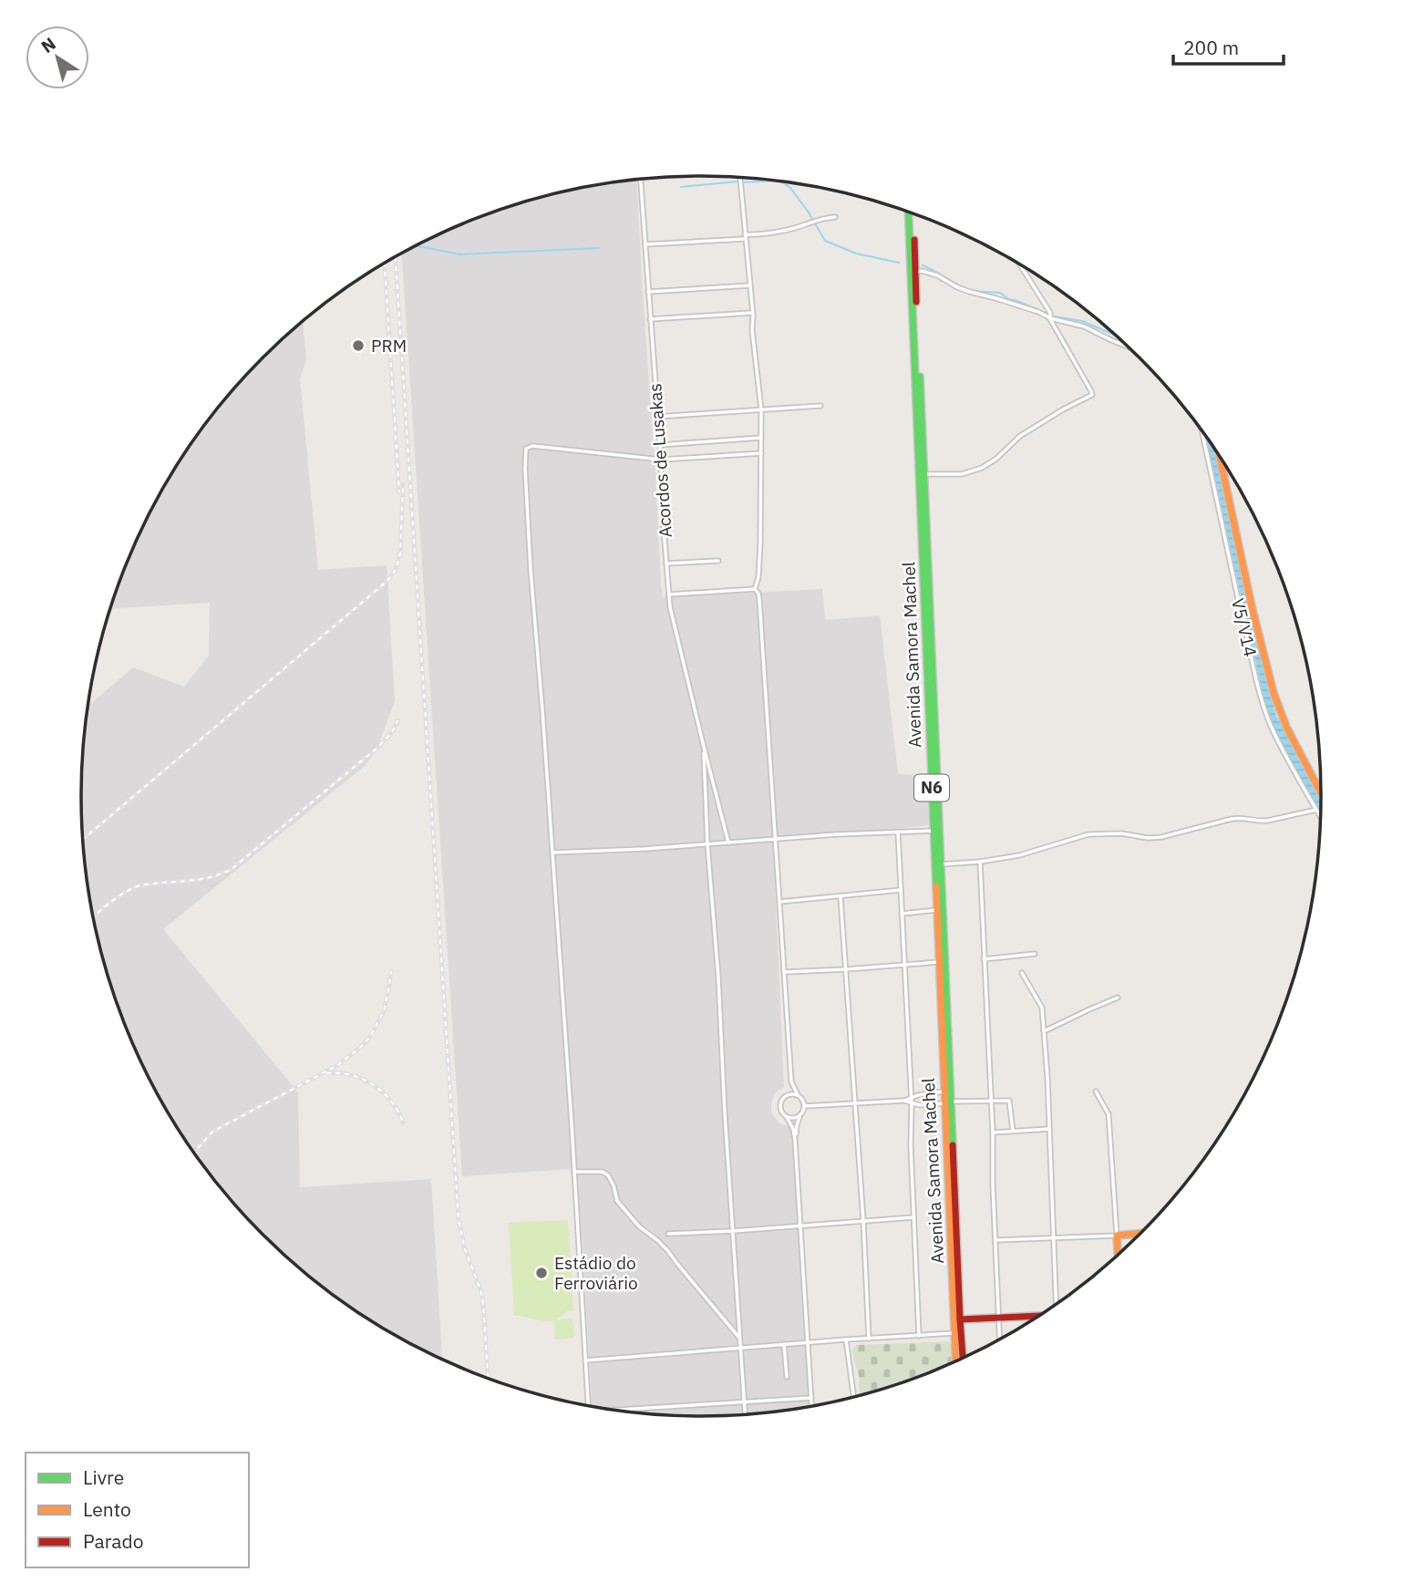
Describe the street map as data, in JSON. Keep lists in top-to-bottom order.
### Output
{
  "streets": {
    "main road": ["Avenida Samora Machel", "N6"],
    "street": ["Acordos de Lusakas", "V5/V14"]
  },
  "places": ["PRM", "Estádio do Ferroviário"],
  "legend": ["Livre", "Lento", "Parado"],
  "scale_bar": "200 m",
  "north": "top left"
}
